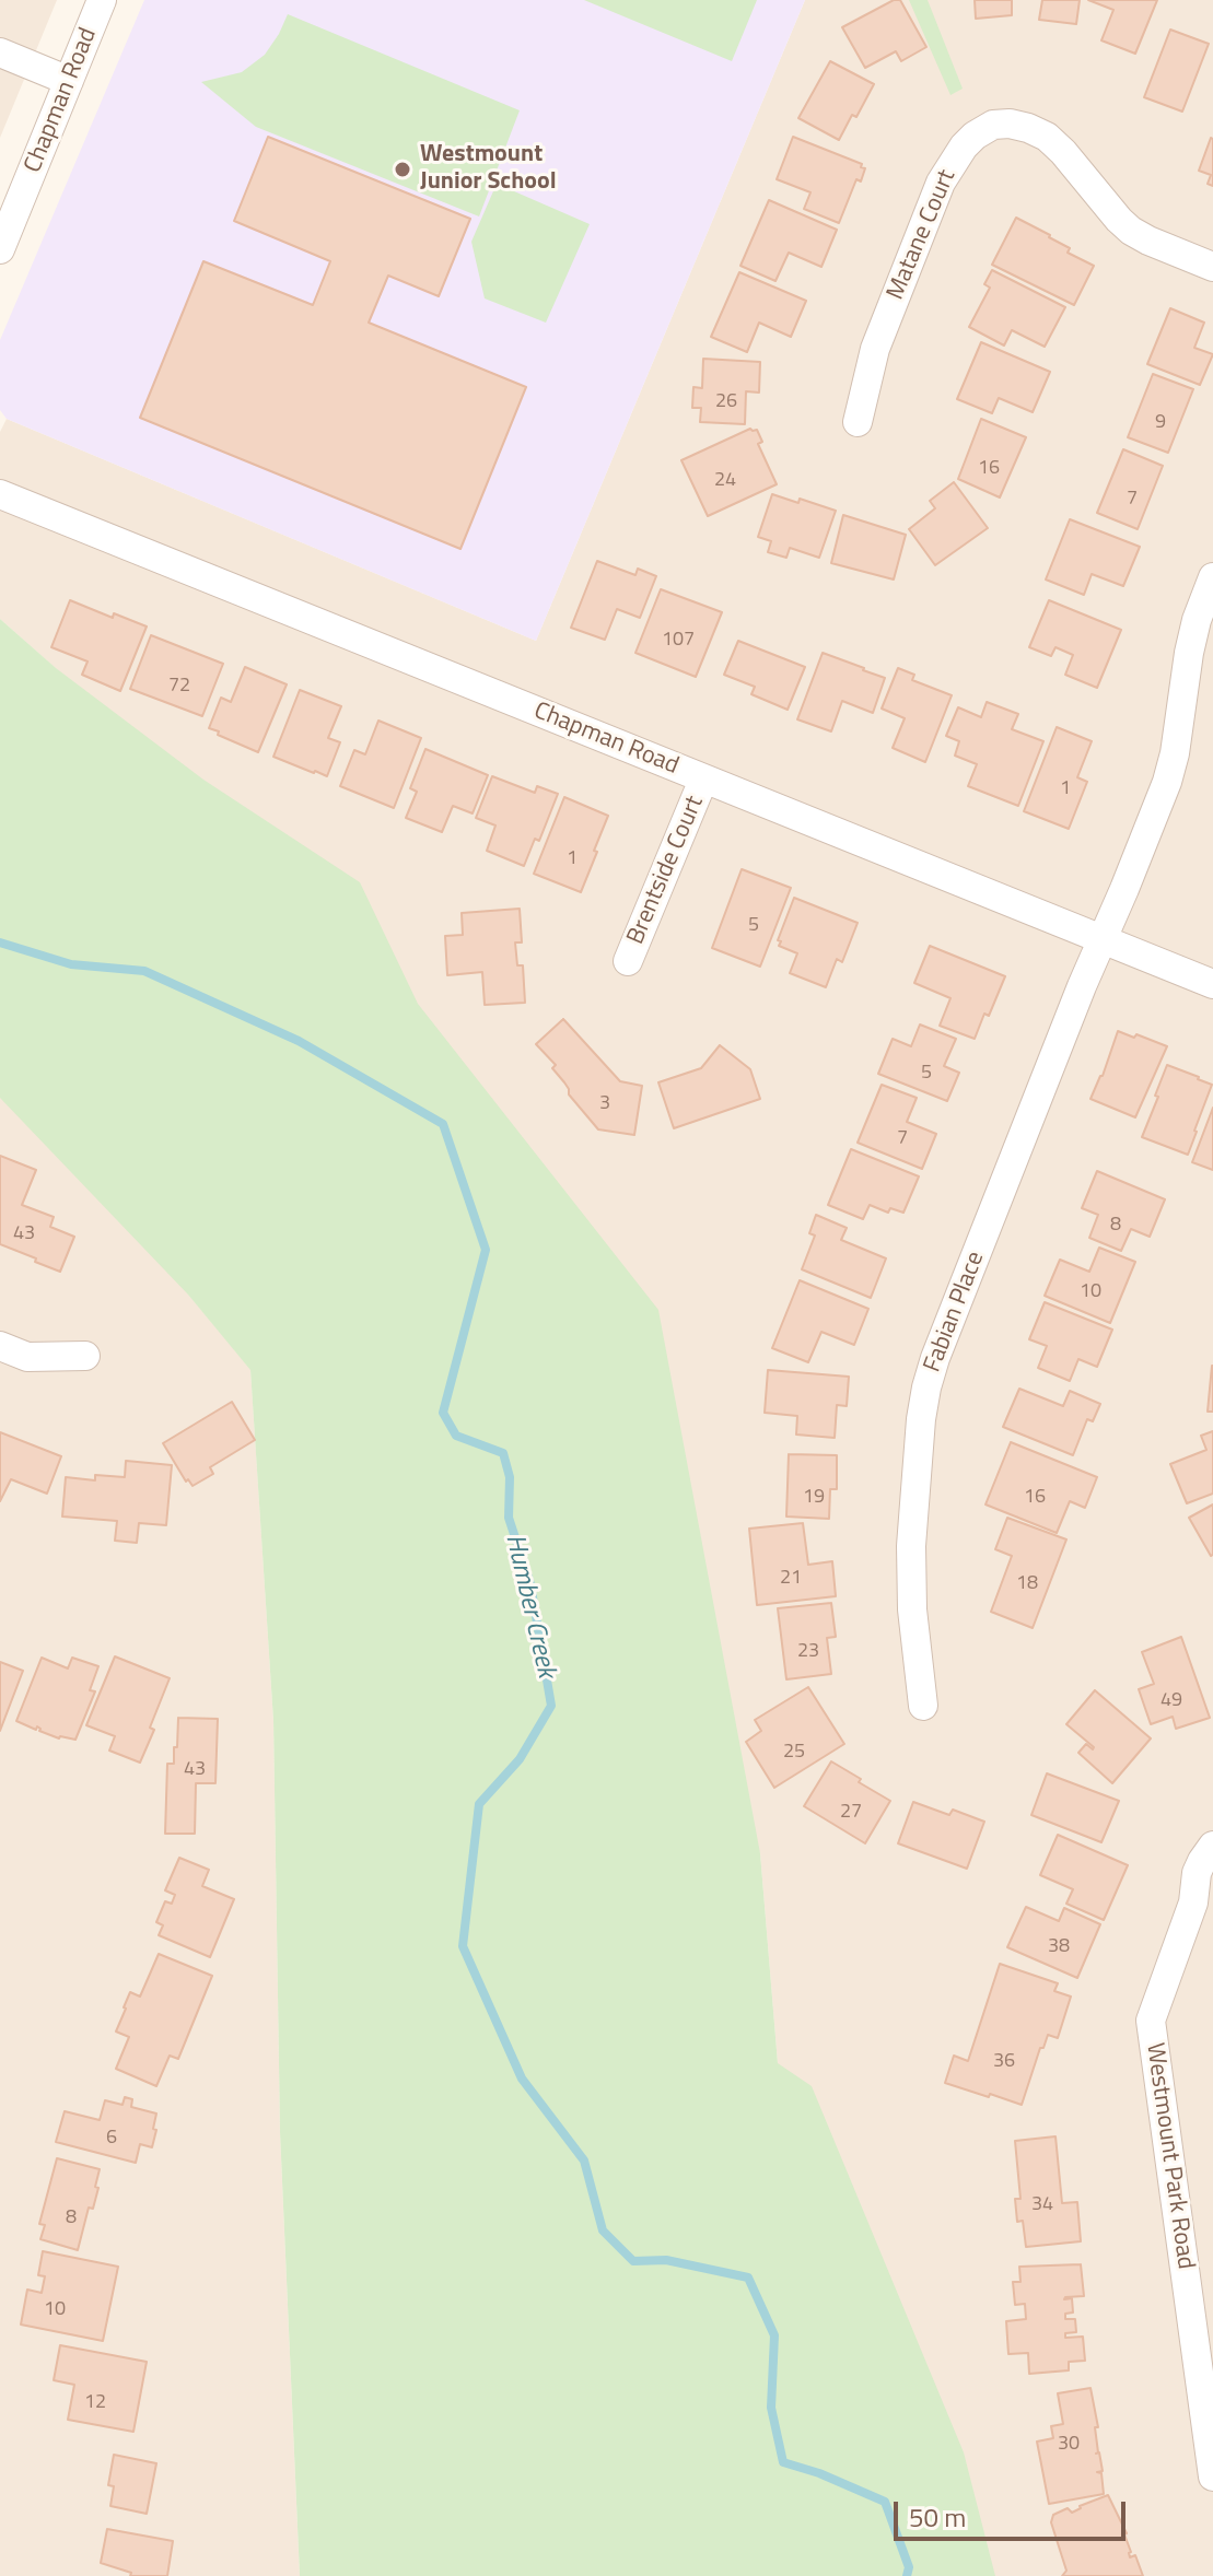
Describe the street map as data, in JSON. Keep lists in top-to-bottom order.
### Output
{
  "streets": {
    "street": [
      "Chapman Road",
      "Matane Court",
      "Brentside Court",
      "Fabian Place",
      "Westmount Park Road"
    ]
  },
  "crossings": [
    ["Chapman Road", "Brentside Court"],
    ["Chapman Road", "Fabian Place"]
  ],
  "water": ["Humber Creek"],
  "places": ["Westmount Junior School"],
  "house_numbers": [
    "26",
    "9",
    "16",
    "24",
    "7",
    "107",
    "72",
    "1",
    "1",
    "5",
    "5",
    "3",
    "7",
    "8",
    "43",
    "10",
    "19",
    "16",
    "21",
    "18",
    "23",
    "49",
    "25",
    "43",
    "27",
    "38",
    "36",
    "6",
    "34",
    "8",
    "10",
    "12",
    "30"
  ],
  "scale_bar": "50 m"
}
